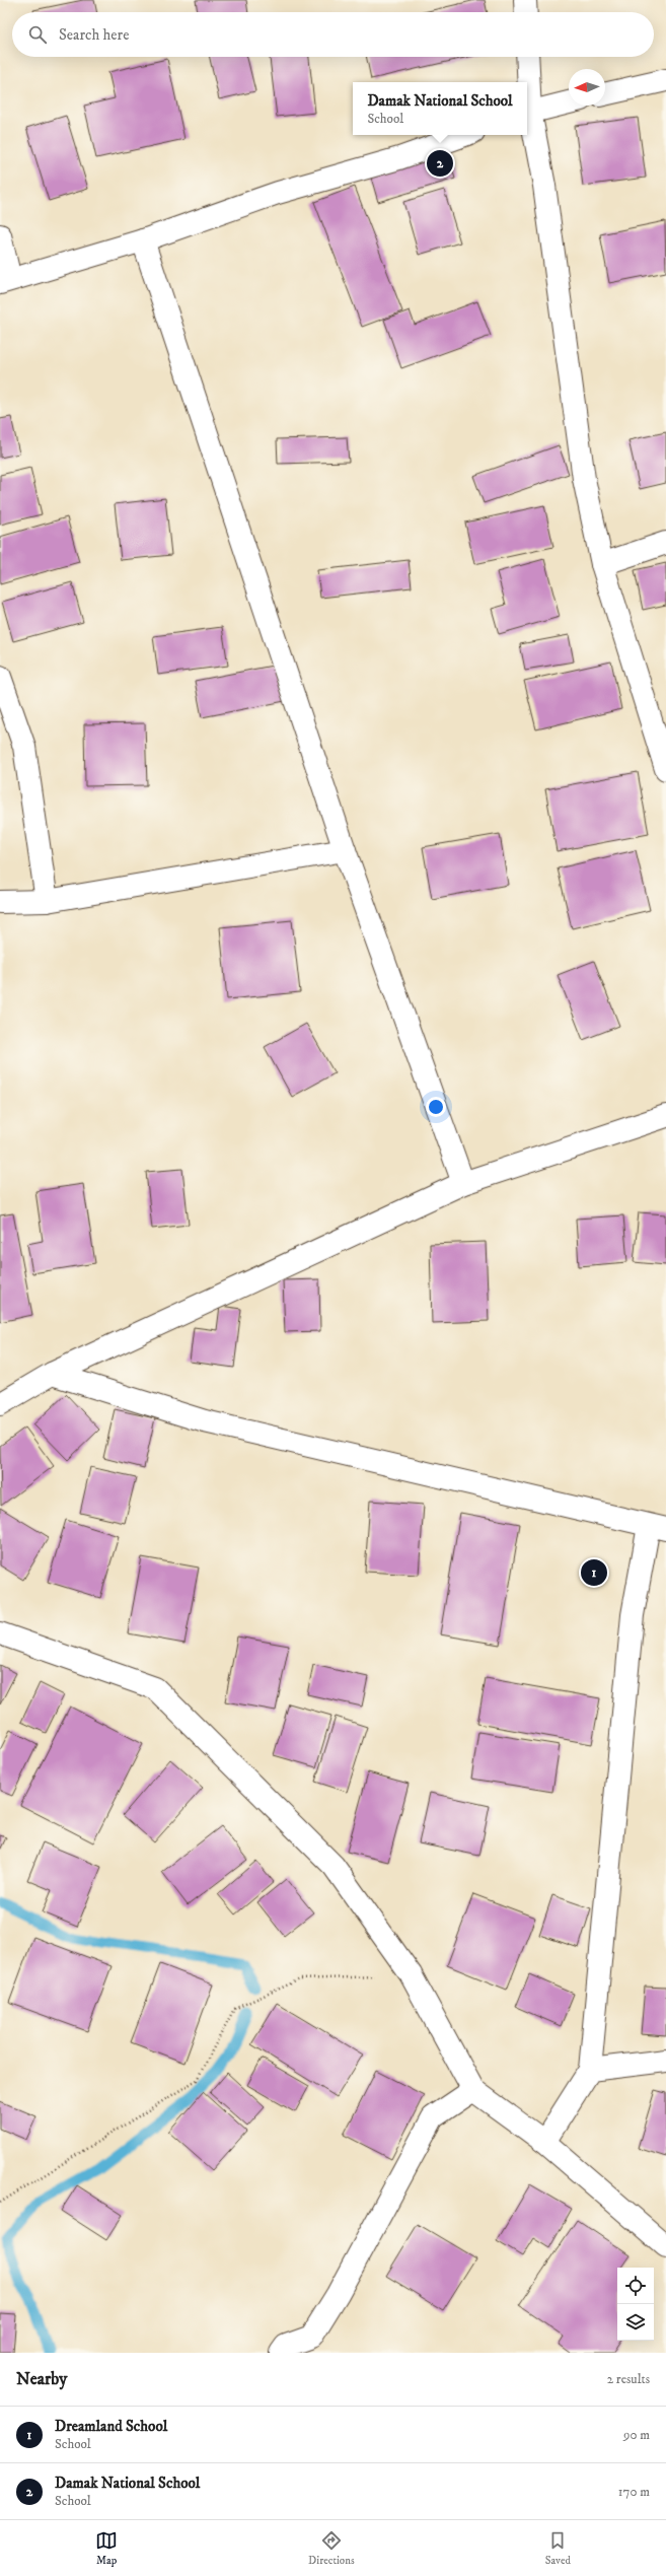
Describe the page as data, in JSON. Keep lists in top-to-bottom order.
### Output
{
  "north": "left",
  "page": {
    "search": "Search here",
    "popup": ["Damak National School", "School"],
    "pins": ["2", "1"],
    "heading": ["Nearby", "2 results"],
    "list": [
      {
        "mark": "1",
        "name": "Dreamland School",
        "note": "School",
        "value": "90 m"
      },
      {
        "mark": "2",
        "name": "Damak National School",
        "note": "School",
        "value": "170 m"
      }
    ],
    "nav": ["Map", "Directions", "Saved"]
  }
}
